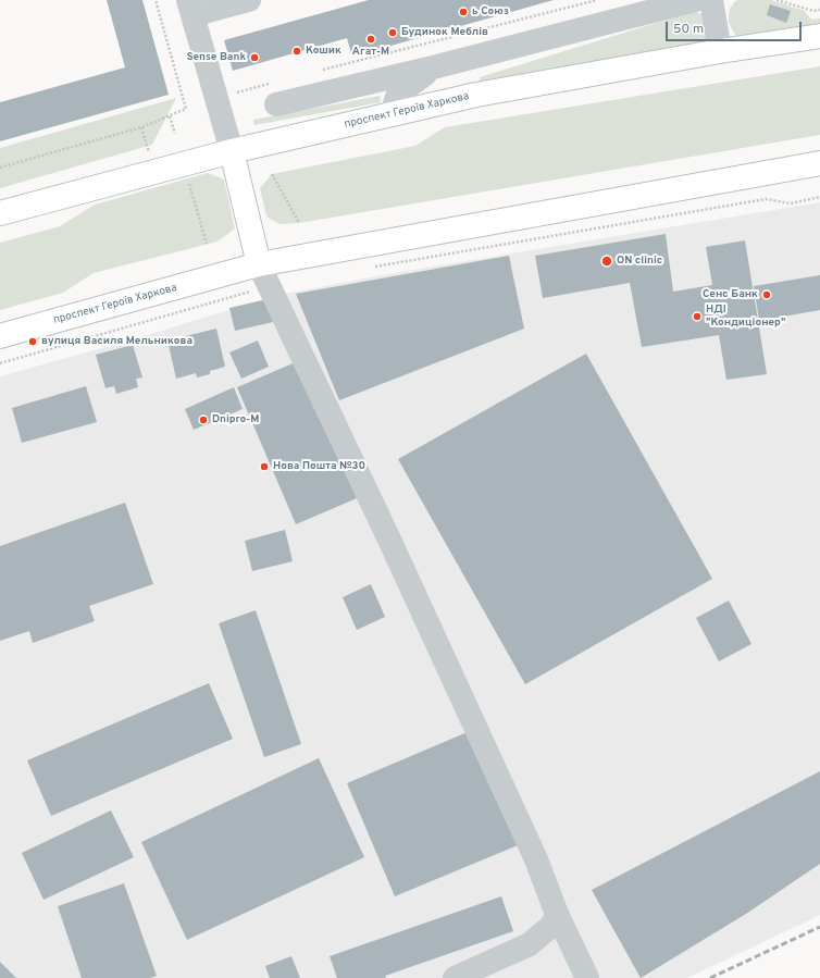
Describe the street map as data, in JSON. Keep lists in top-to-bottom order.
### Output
{
  "streets": {
    "main road": ["проспект Героїв Харкова"]
  },
  "places": [
    "ь Союз",
    "Будинок Меблів",
    "Агат-М",
    "Кошик",
    "Sense Bank",
    "ON clinic",
    "Сенс Банк",
    "НДІ \"Кондиціонер\"",
    "вулиця Василя Мельникова",
    "Dnipro-M",
    "Нова Пошта №30"
  ],
  "scale_bar": "50 m"
}
